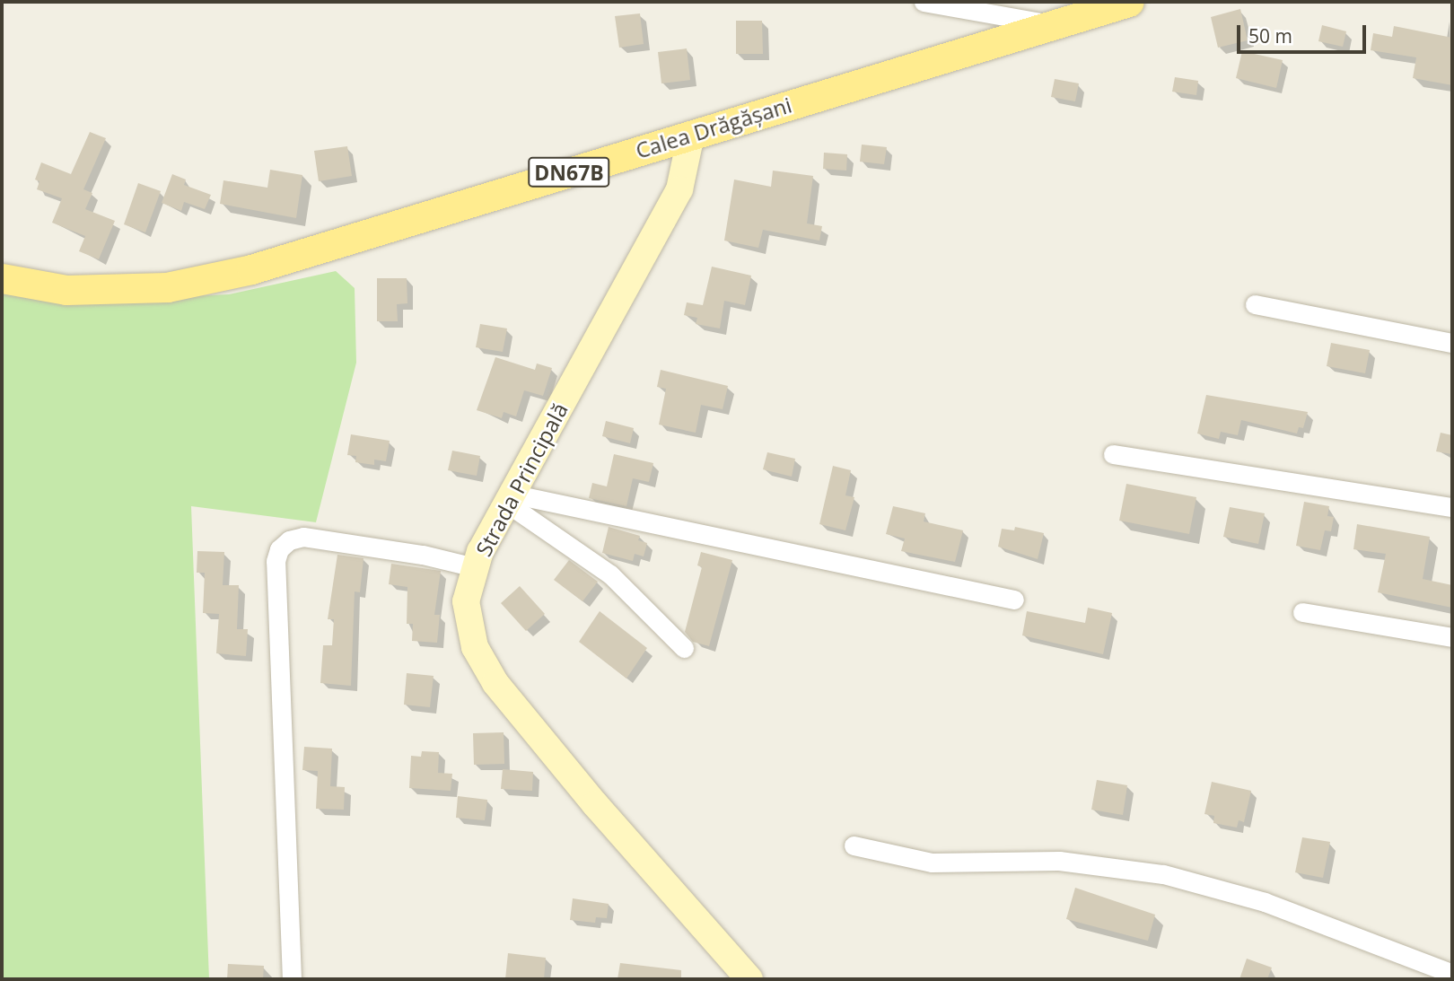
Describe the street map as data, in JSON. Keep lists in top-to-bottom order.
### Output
{
  "streets": {
    "main road": ["Calea Drăgășani", "DN67B"],
    "street": ["Strada Principală"]
  },
  "crossings": [
    ["Calea Drăgășani", "Strada Principală"]
  ],
  "scale_bar": "50 m"
}
